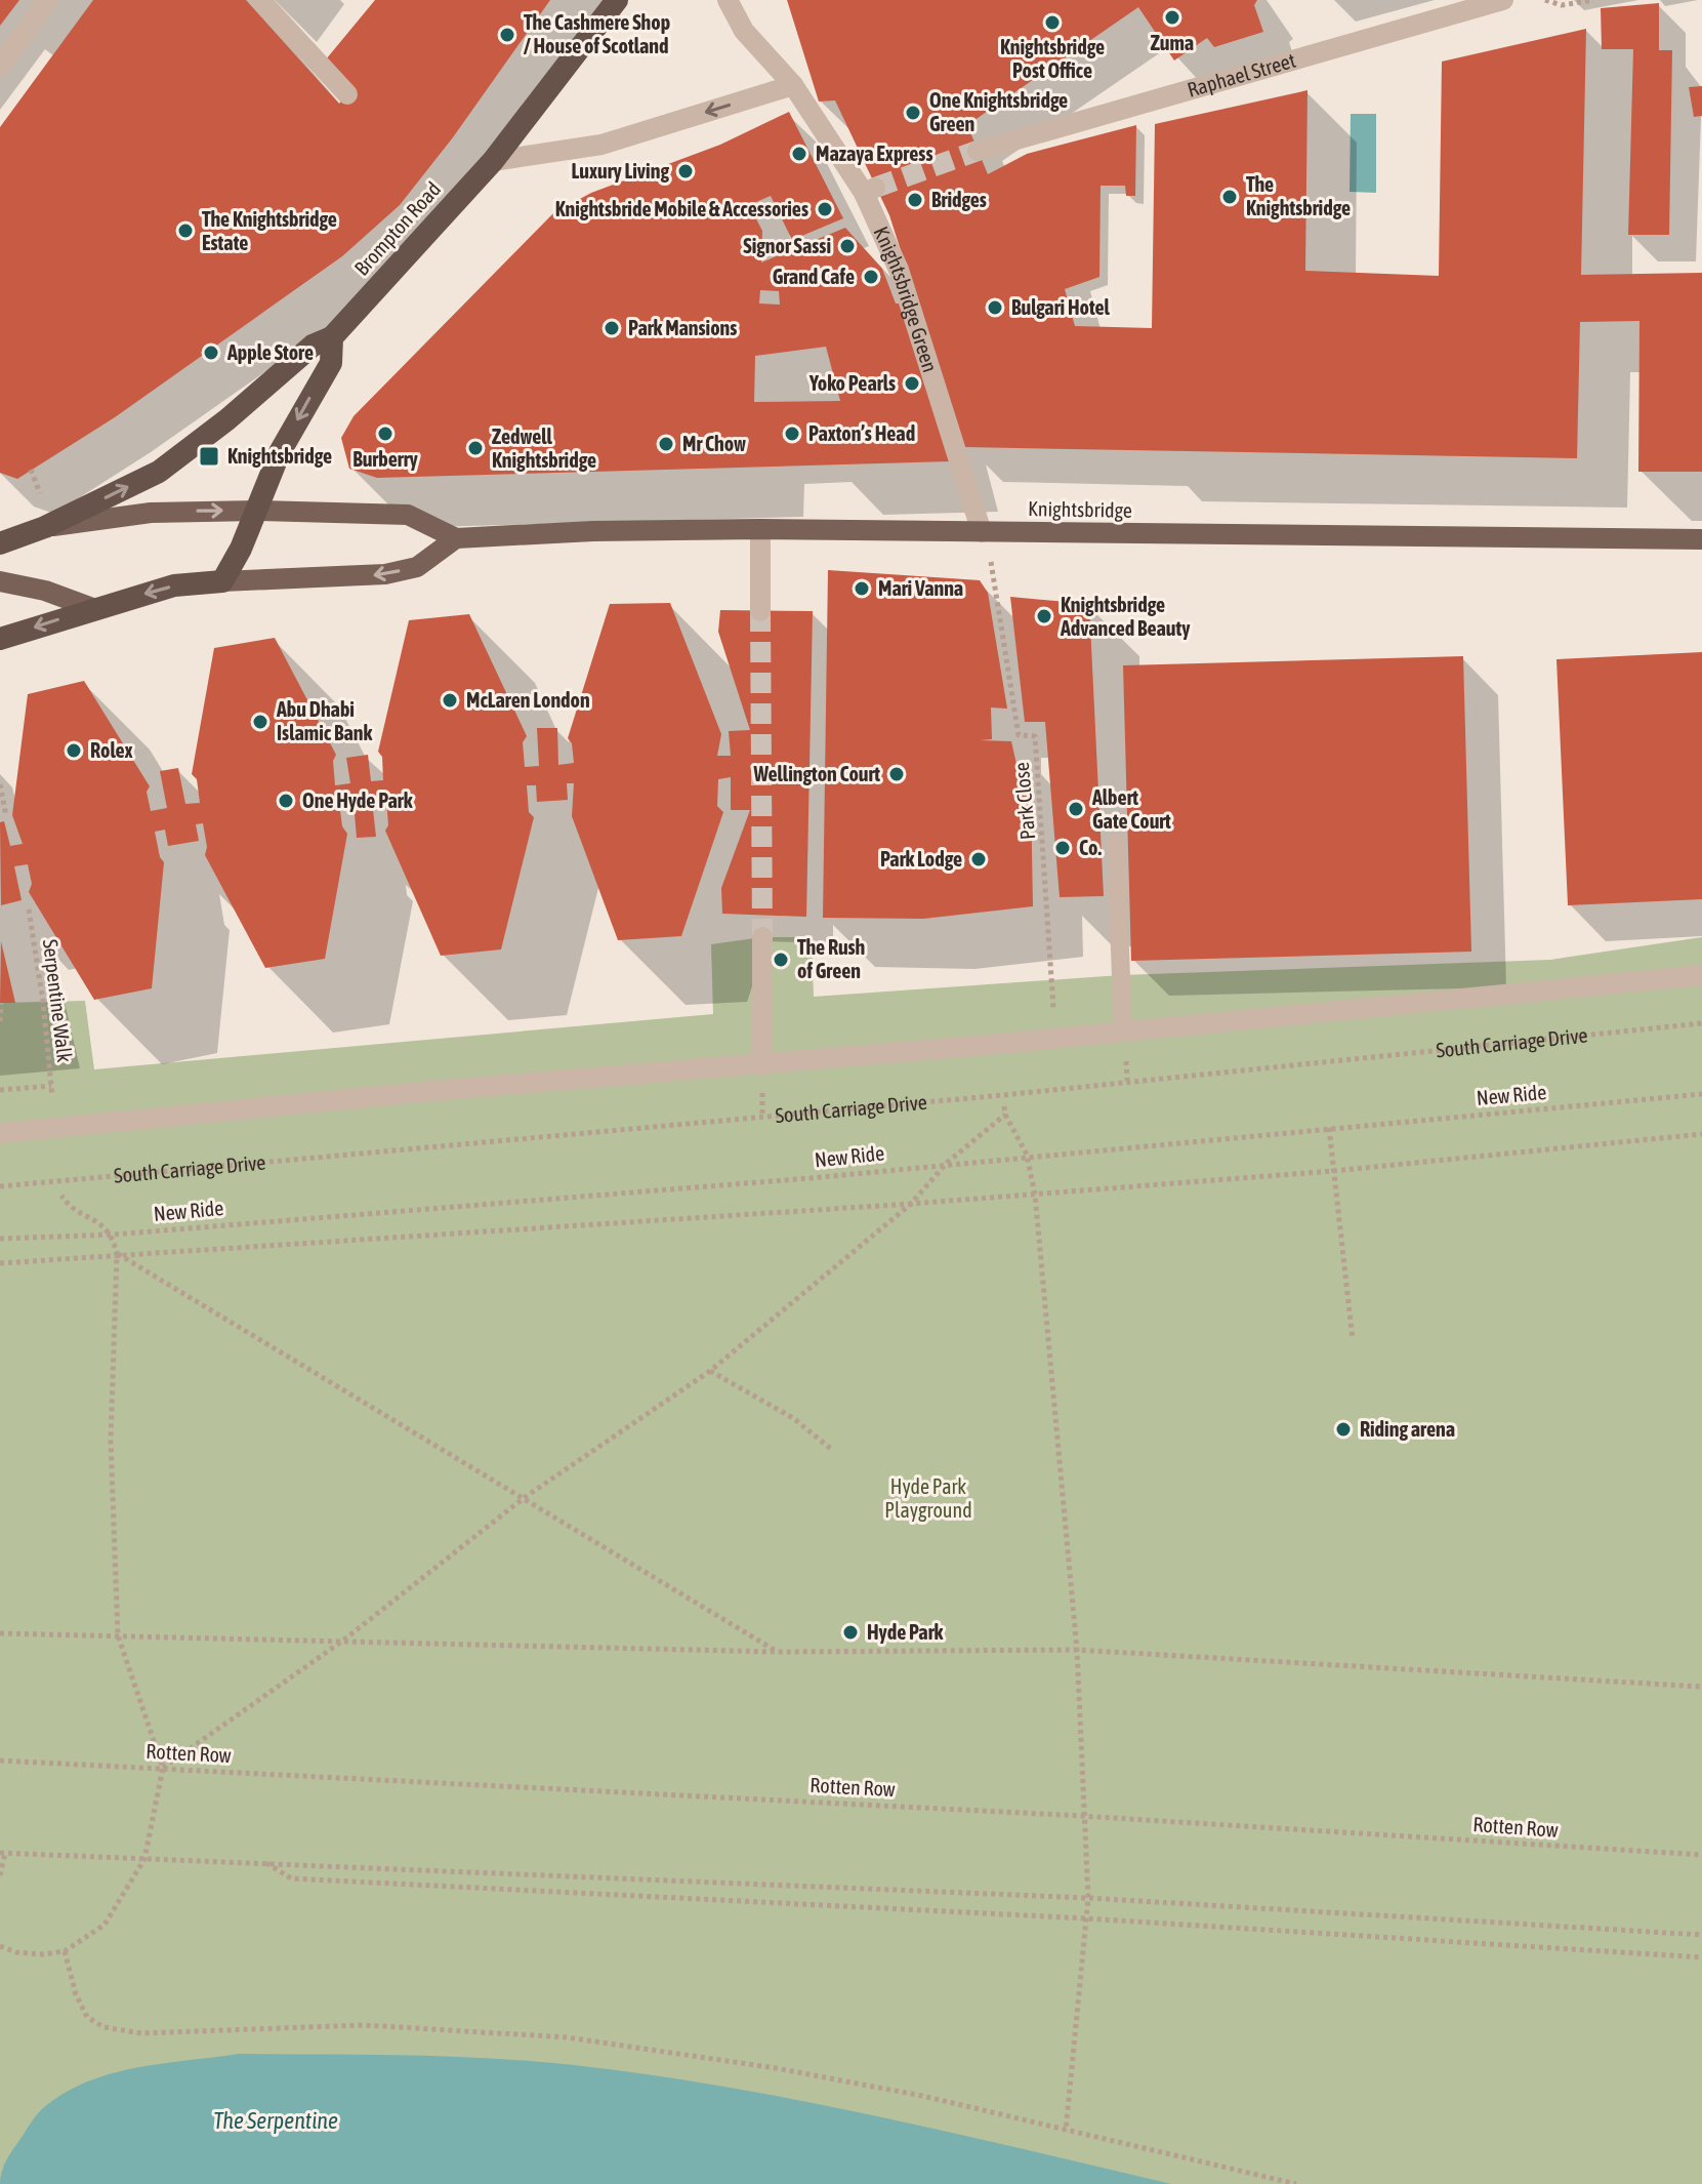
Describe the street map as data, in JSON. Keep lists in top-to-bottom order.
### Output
{
  "streets": {
    "highway": ["Brompton Road", "Knightsbridge"],
    "street": ["Raphael Street", "Knightsbridge Green"],
    "path": [
      "Park Close",
      "Serpentine Walk",
      "South Carriage Drive",
      "New Ride",
      "Rotten Row"
    ]
  },
  "crossings": [
    ["Brompton Road", "Knightsbridge"],
    ["Knightsbridge Green", "Knightsbridge"],
    ["Knightsbridge Green", "Park Close"],
    ["Knightsbridge", "Park Close"]
  ],
  "water": ["The Serpentine"],
  "parks": ["Hyde Park Playground"],
  "places": {
    "other": [
      "Zuma",
      "Knightsbridge Post Office",
      "The Cashmere Shop / House of Scotland",
      "One Knightsbridge Green",
      "Mazaya Express",
      "Luxury Living",
      "The Knightsbridge",
      "Bridges",
      "Knightsbride Mobile & Accessories",
      "The Knightsbridge Estate",
      "Signor Sassi",
      "Grand Cafe",
      "Bulgari Hotel",
      "Park Mansions",
      "Apple Store",
      "Yoko Pearls",
      "Burberry",
      "Paxton’s Head",
      "Mr Chow",
      "Zedwell Knightsbridge",
      "Mari Vanna",
      "Knightsbridge Advanced Beauty",
      "McLaren London",
      "Abu Dhabi Islamic Bank",
      "Rolex",
      "Wellington Court",
      "One Hyde Park",
      "Albert Gate Court",
      "Co.",
      "Park Lodge",
      "The Rush of Green",
      "Riding arena",
      "Hyde Park"
    ],
    "transit": ["Knightsbridge"]
  }
}
